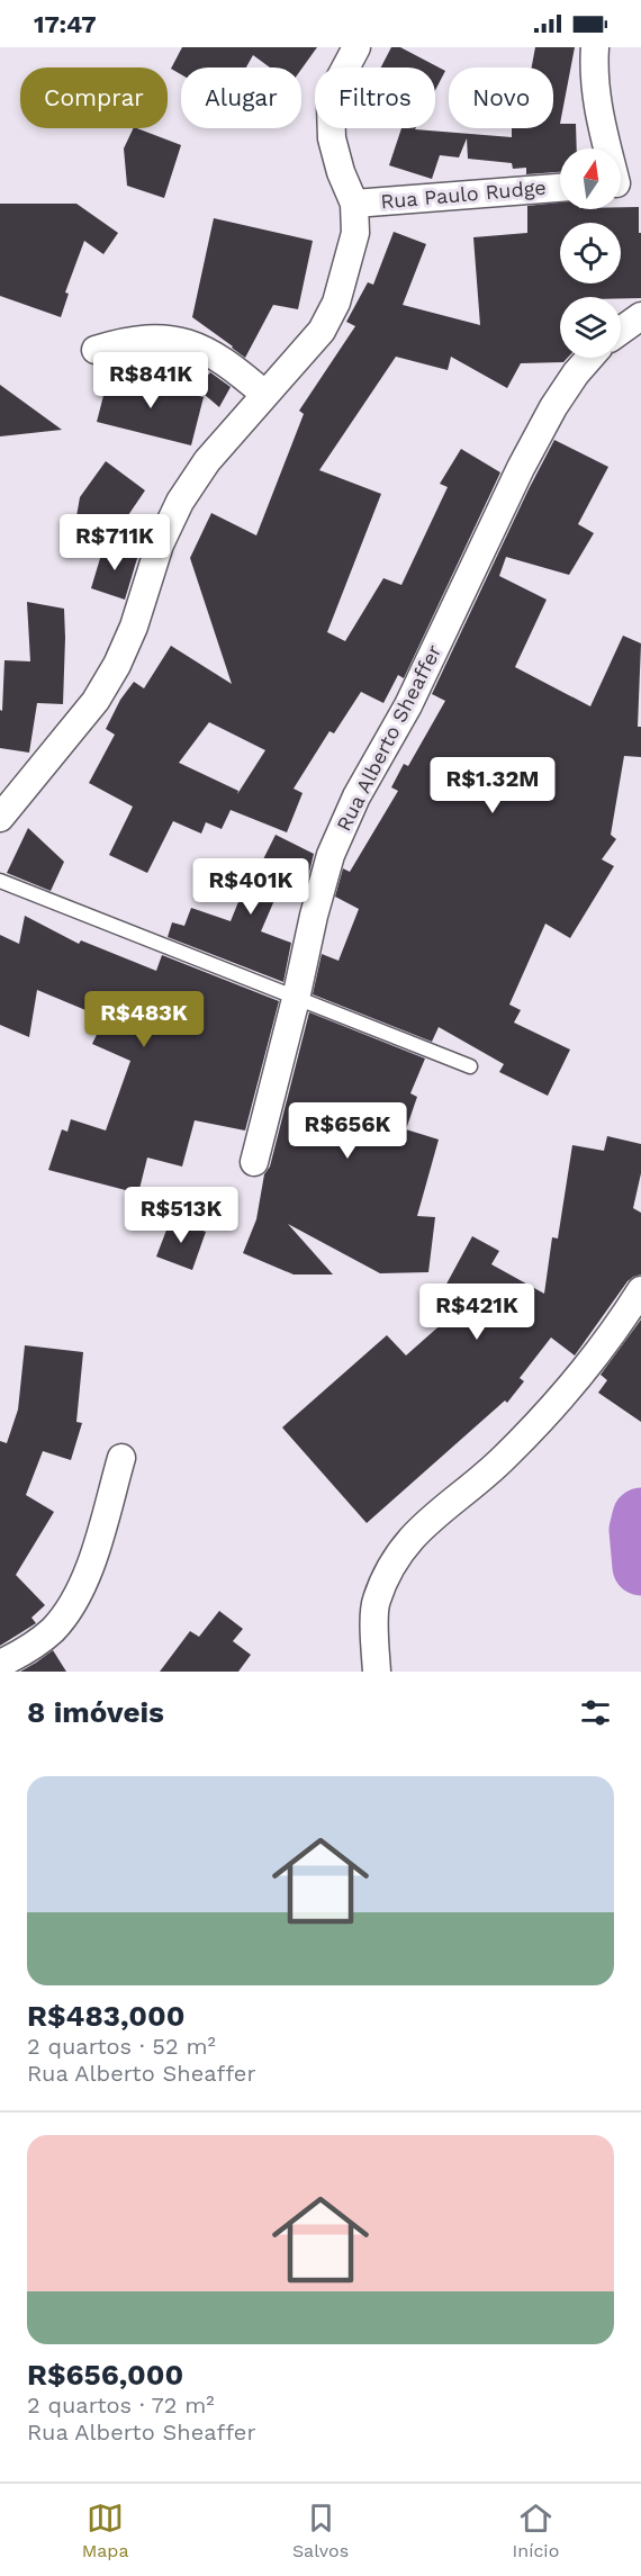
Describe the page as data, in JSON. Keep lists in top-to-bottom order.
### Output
{
  "streets": {
    "street": ["Rua Paulo Rudge", "Rua Alberto Sheaffer"]
  },
  "north": "top",
  "page": {
    "status": "17:47",
    "chip": [
      "Comprar",
      "Alugar",
      "Filtros",
      "Novo"
    ],
    "price": [
      "R$841K",
      "R$711K",
      "R$1.32M",
      "R$401K",
      "R$483K",
      "R$656K",
      "R$513K",
      "R$421K"
    ],
    "heading": "8 imóveis",
    "list": [
      {
        "name": "R$483,000",
        "note": "2 quartos · 52 m² · Rua Alberto Sheaffer"
      },
      {
        "name": "R$656,000",
        "note": "2 quartos · 72 m² · Rua Alberto Sheaffer"
      }
    ],
    "tabs": ["Mapa", "Salvos", "Início"]
  }
}
